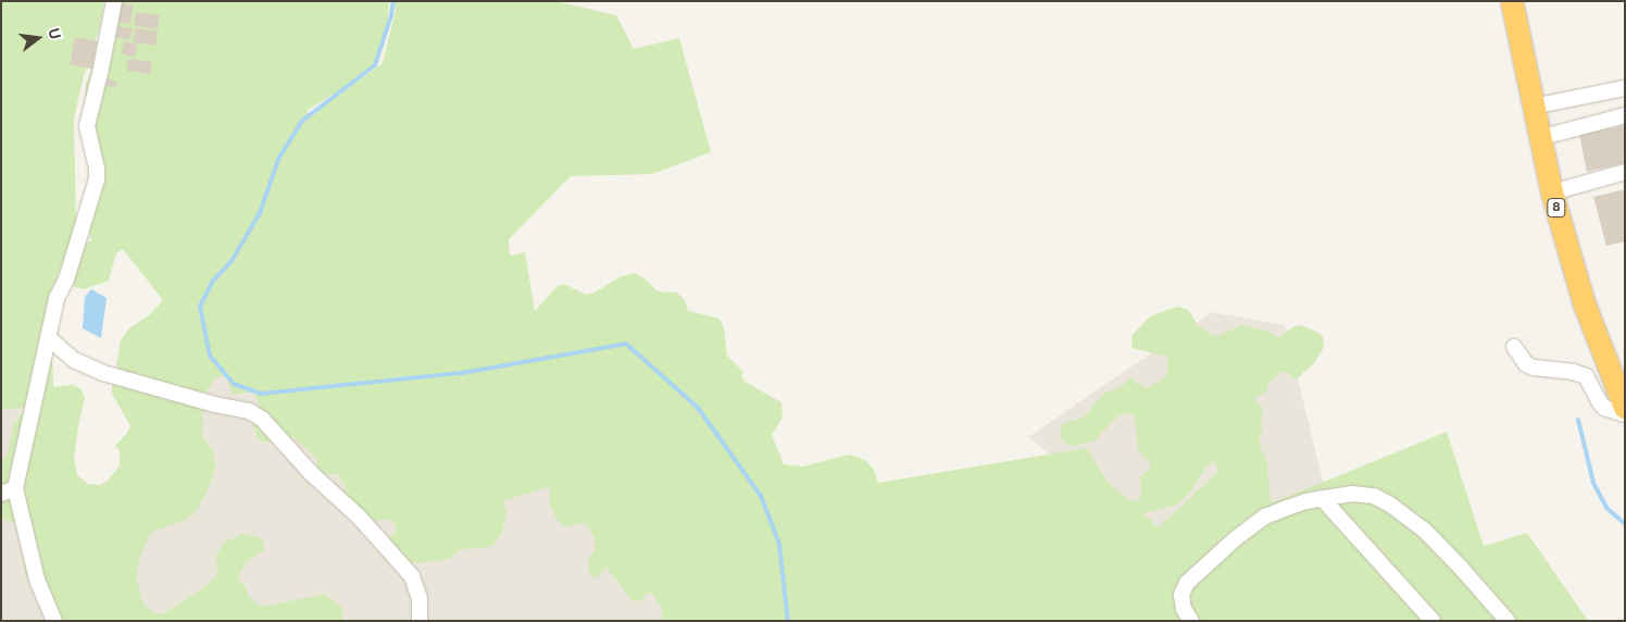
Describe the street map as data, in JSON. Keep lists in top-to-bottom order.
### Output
{
  "streets": {
    "highway": ["8"]
  },
  "north": "right"
}
